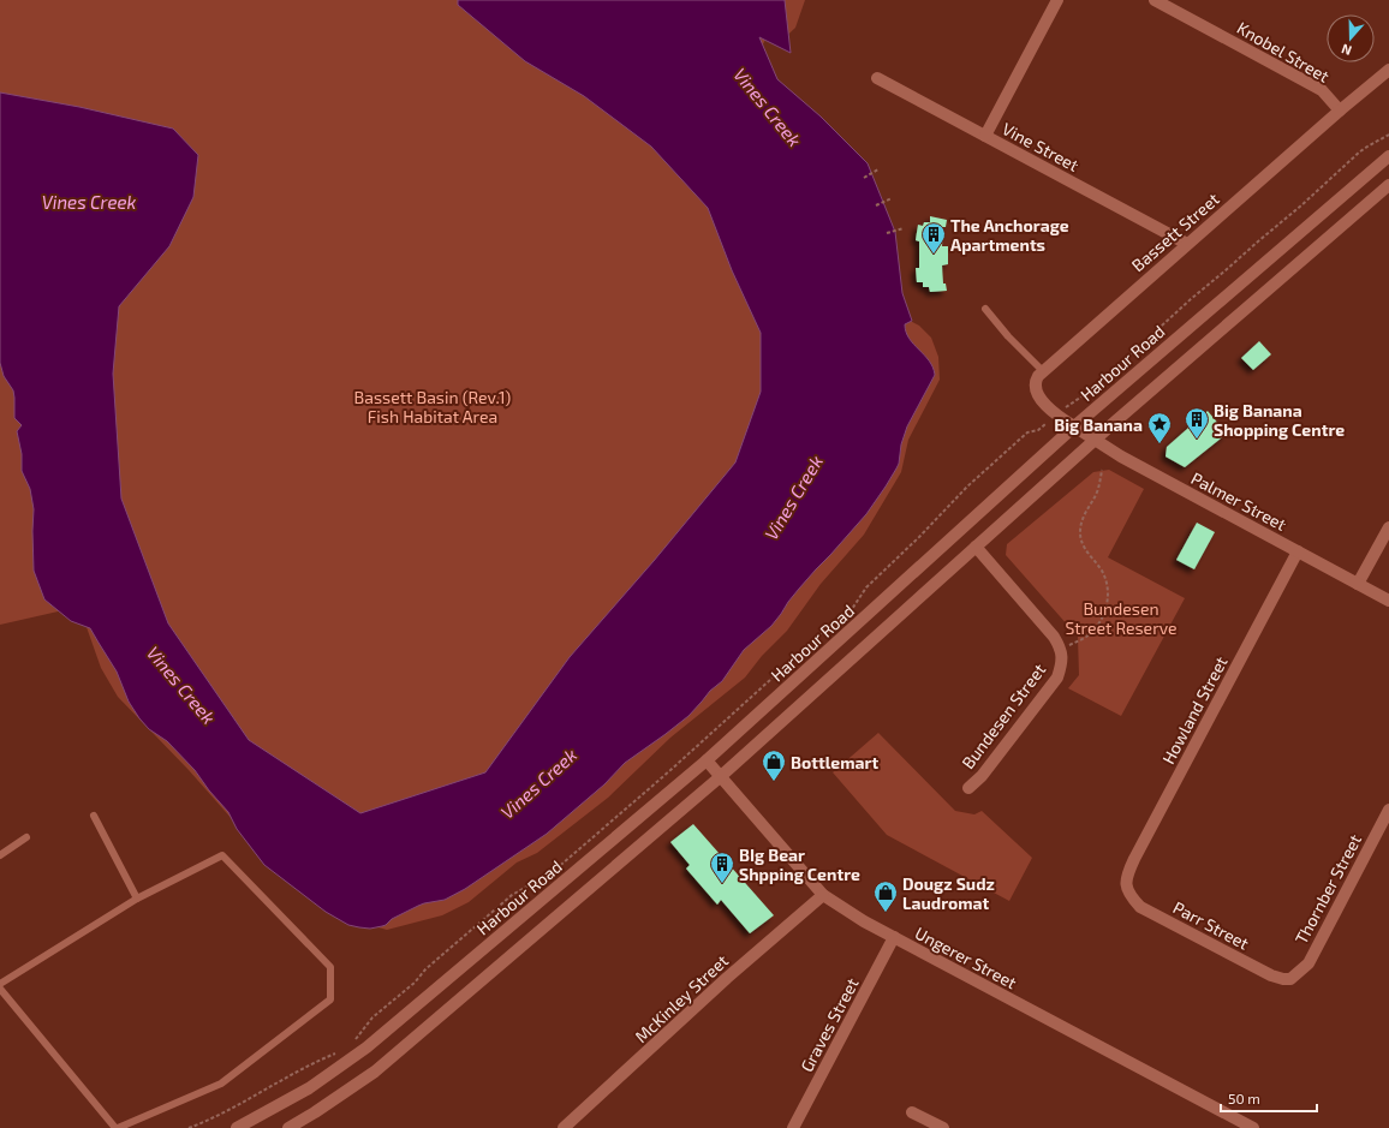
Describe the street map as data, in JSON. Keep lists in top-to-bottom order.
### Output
{
  "streets": {
    "street": [
      "Knobel Street",
      "Vine Street",
      "Bassett Street",
      "Harbour Road",
      "Palmer Street",
      "Howland Street",
      "Bundesen Street",
      "Thornber Street",
      "Parr Street",
      "Ungerer Street",
      "McKinley Street",
      "Graves Street"
    ]
  },
  "crossings": [
    ["Knobel Street", "Bassett Street"],
    ["Vine Street", "Bassett Street"],
    ["Bassett Street", "Harbour Road"],
    ["Bassett Street", "Palmer Street"],
    ["Harbour Road", "Palmer Street"],
    ["Harbour Road", "Ungerer Street"],
    ["Palmer Street", "Howland Street"],
    ["Howland Street", "Parr Street"],
    ["Thornber Street", "Parr Street"],
    ["Ungerer Street", "McKinley Street"],
    ["Ungerer Street", "Graves Street"]
  ],
  "water": ["Vines Creek"],
  "parks": ["Bassett Basin (Rev.1) Fish Habitat Area", "Bundesen Street Reserve"],
  "places": {
    "building": ["The Anchorage Apartments", "Big Banana Shopping Centre", "BIg Bear Shpping Centre"],
    "place": ["Big Banana"],
    "shop": ["Bottlemart", "Dougz Sudz Laudromat"]
  },
  "scale_bar": "50 m",
  "north": "bottom"
}
